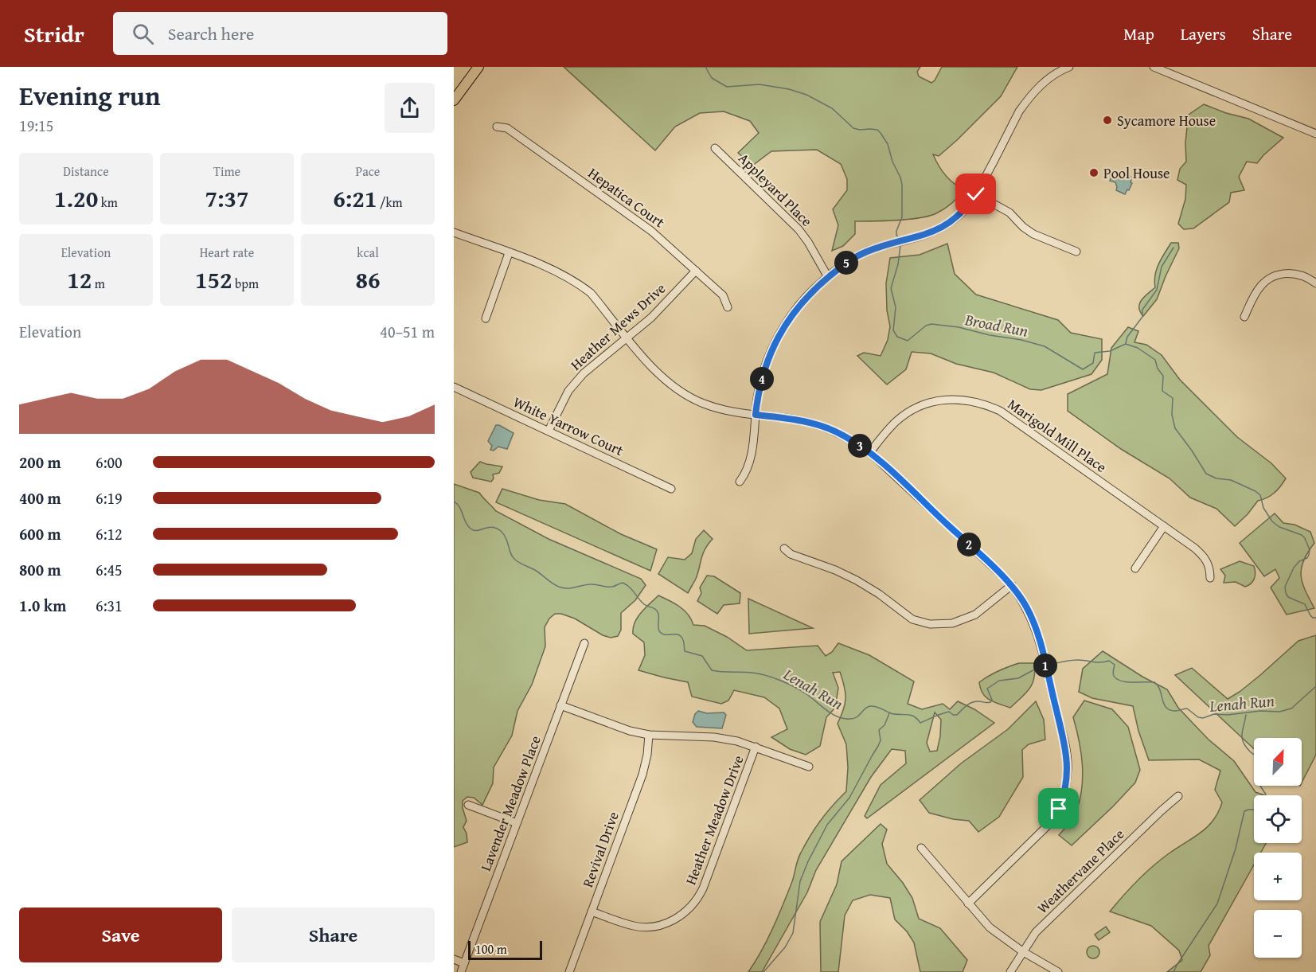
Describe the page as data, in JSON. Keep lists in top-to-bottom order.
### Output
{
  "streets": {
    "street": [
      "Appleyard Place",
      "Hepatica Court",
      "Heather Mews Drive",
      "White Yarrow Court",
      "Marigold Mill Place",
      "Lavender Meadow Place",
      "Heather Meadow Drive",
      "Revival Drive",
      "Weathervane Place"
    ]
  },
  "crossings": [
    ["Hepatica Court", "Heather Mews Drive"],
    ["Heather Mews Drive", "White Yarrow Court"],
    ["Heather Meadow Drive", "Revival Drive"]
  ],
  "water": ["Broad Run", "Lenah Run"],
  "places": ["Sycamore House", "Pool House"],
  "scale_bar": "100 m",
  "north": "top right",
  "page": {
    "header": "Stridr",
    "search": "Search here",
    "nav": ["Map", "Layers", "Share"],
    "heading": ["Evening run", "19:15"],
    "stats": [
      ["Distance", "1.20 km"],
      ["Time", "7:37"],
      ["Pace", "6:21 /km"],
      ["Elevation", "12 m"],
      ["Heart rate", "152 bpm"],
      ["kcal", "86"]
    ],
    "pins": [
      "5",
      "4",
      "3",
      "2",
      "1"
    ],
    "chart": ["Elevation", "40–51 m"],
    "list": [
      {
        "name": "200 m",
        "note": "6:00"
      },
      {
        "name": "400 m",
        "note": "6:19"
      },
      {
        "name": "600 m",
        "note": "6:12"
      },
      {
        "name": "800 m",
        "note": "6:45"
      },
      {
        "name": "1.0 km",
        "note": "6:31"
      }
    ],
    "map_buttons": ["+", "−"],
    "buttons": ["Save", "Share"],
    "scale": "100 m"
  }
}
